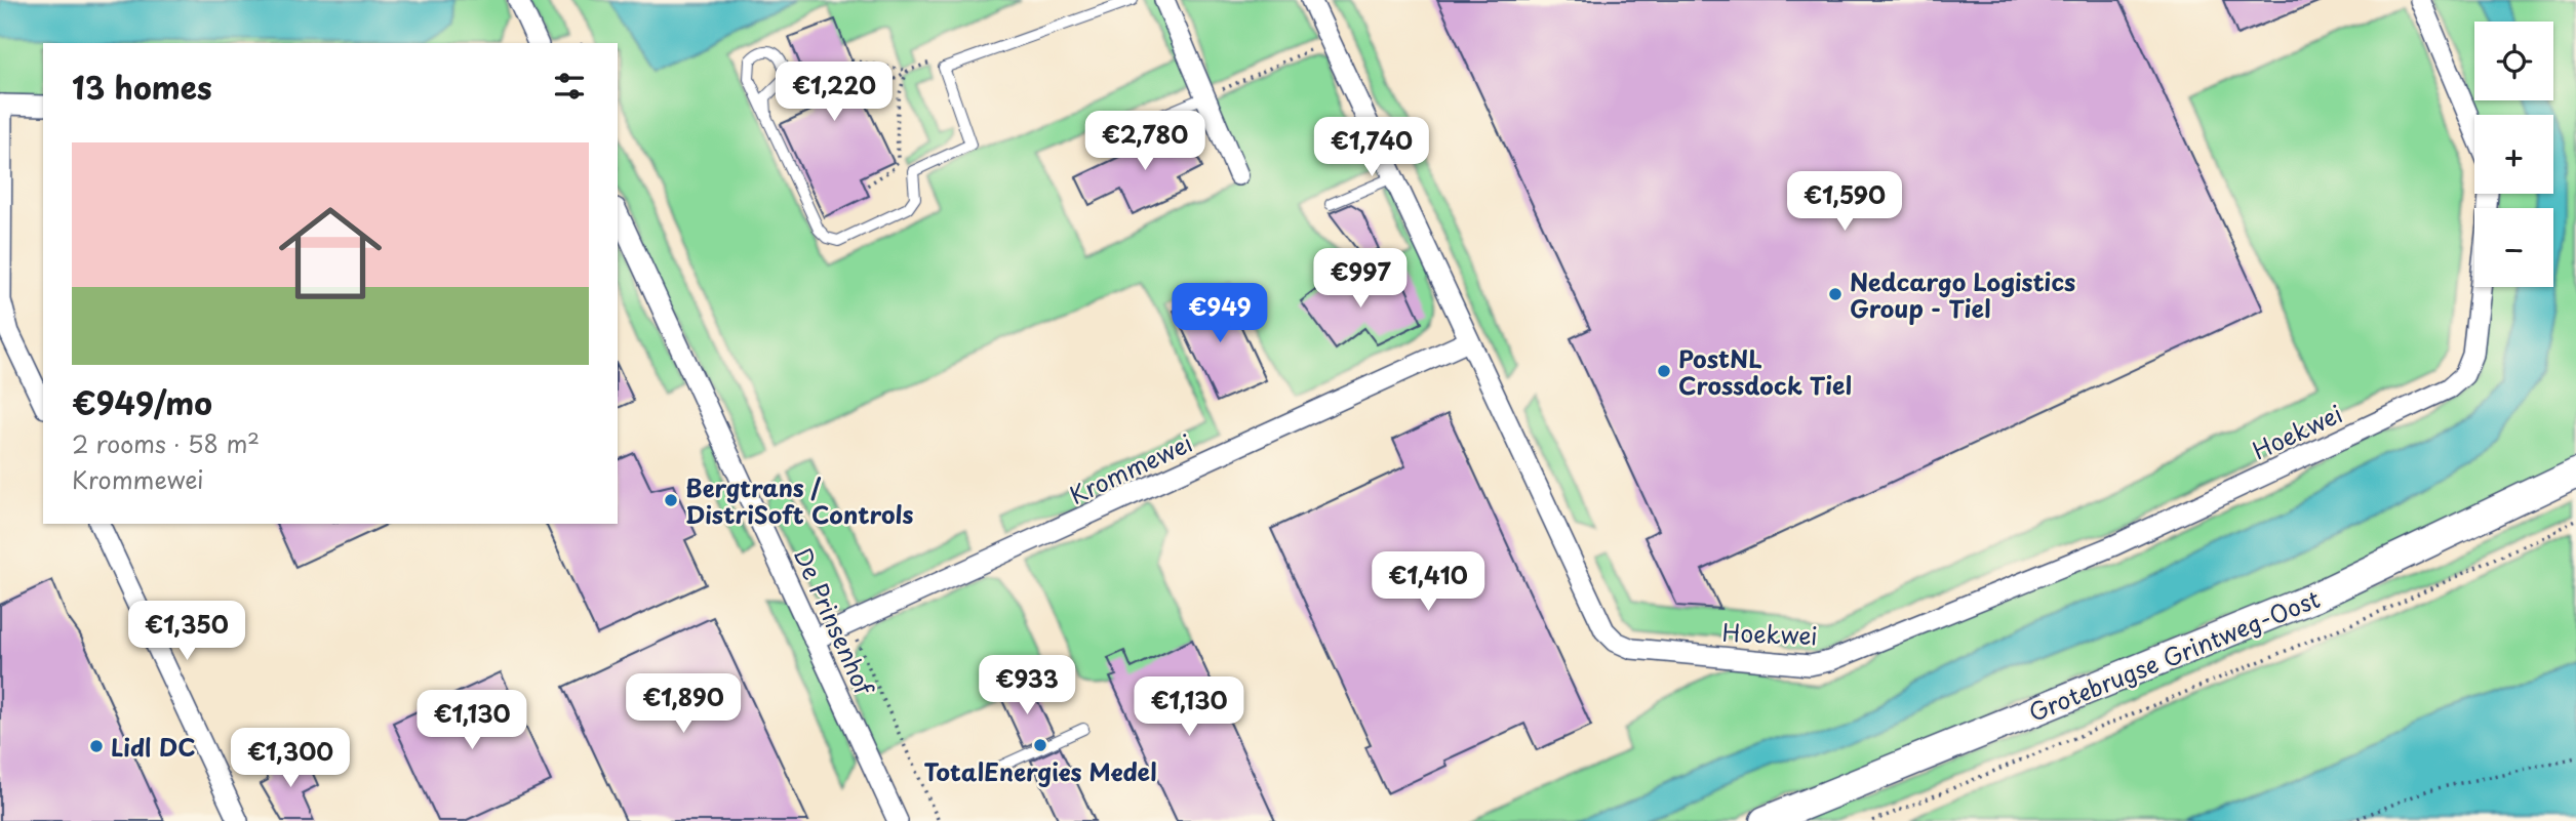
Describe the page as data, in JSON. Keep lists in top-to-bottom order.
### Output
{
  "streets": {
    "street": [
      "Hoekwei",
      "Krommewei",
      "De Prinsenhof",
      "Grotebrugse Grintweg-Oost"
    ]
  },
  "crossings": [
    ["Hoekwei", "Krommewei"],
    ["Krommewei", "De Prinsenhof"]
  ],
  "places": [
    "Nedcargo Logistics Group - Tiel",
    "PostNL Crossdock Tiel",
    "Bergtrans / DistriSoft Controls",
    "TotalEnergies Medel",
    "Lidl DC"
  ],
  "page": {
    "map_buttons": ["+", "−"],
    "heading": "13 homes",
    "price": [
      "€1,220",
      "€2,780",
      "€1,740",
      "€1,590",
      "€997",
      "€949",
      "€1,410",
      "€1,350",
      "€933",
      "€1,890",
      "€1,130",
      "€1,130",
      "€1,300"
    ],
    "list": [
      {
        "name": "€949/mo",
        "note": "2 rooms · 58 m² · Krommewei"
      }
    ]
  }
}
